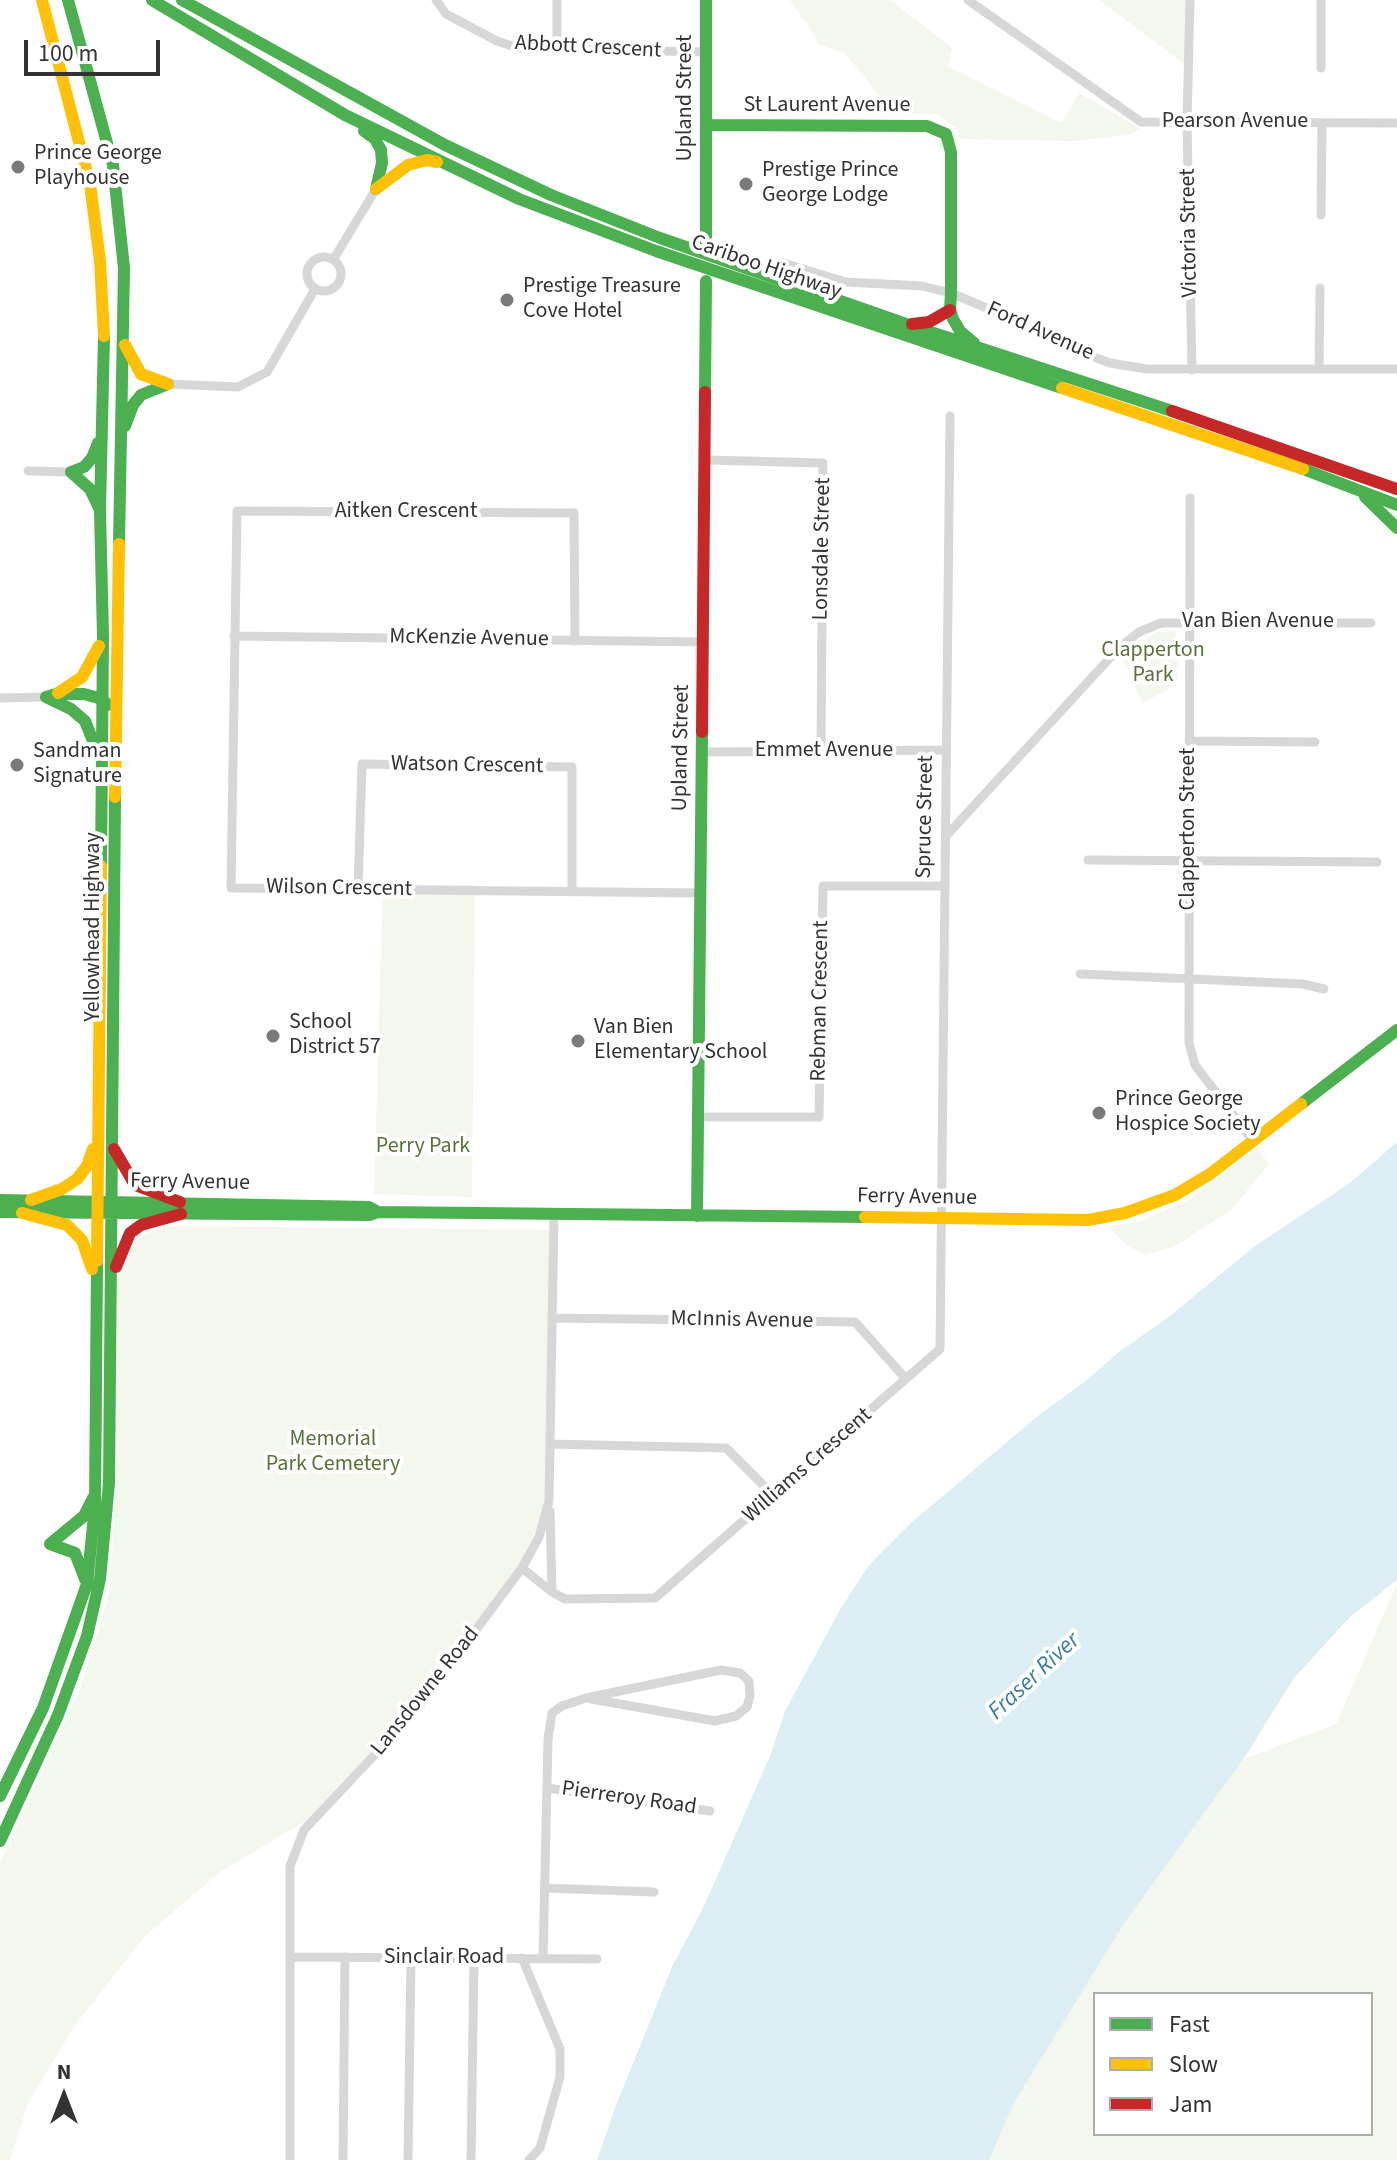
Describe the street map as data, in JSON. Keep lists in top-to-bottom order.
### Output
{
  "streets": {
    "main road": [
      "Upland Street",
      "St Laurent Avenue",
      "Cariboo Highway",
      "Yellowhead Highway",
      "Ferry Avenue"
    ],
    "street": [
      "Abbott Crescent",
      "Pearson Avenue",
      "Victoria Street",
      "Ford Avenue",
      "Aitken Crescent",
      "Lonsdale Street",
      "Van Bien Avenue",
      "McKenzie Avenue",
      "Emmet Avenue",
      "Watson Crescent",
      "Spruce Street",
      "Clapperton Street",
      "Wilson Crescent",
      "Rebman Crescent",
      "McInnis Avenue",
      "Williams Crescent",
      "Lansdowne Road",
      "Pierreroy Road",
      "Sinclair Road"
    ]
  },
  "crossings": [
    ["Abbott Crescent", "Upland Street"],
    ["Upland Street", "St Laurent Avenue"],
    ["Upland Street", "Lonsdale Street"],
    ["Upland Street", "McKenzie Avenue"],
    ["Upland Street", "Emmet Avenue"],
    ["Upland Street", "Wilson Crescent"],
    ["Upland Street", "Rebman Crescent"],
    ["Upland Street", "Ferry Avenue"],
    ["St Laurent Avenue", "Ford Avenue"],
    ["Pearson Avenue", "Victoria Street"],
    ["Victoria Street", "Ford Avenue"],
    ["Aitken Crescent", "McKenzie Avenue"],
    ["Aitken Crescent", "Wilson Crescent"],
    ["Lonsdale Street", "Emmet Avenue"],
    ["Van Bien Avenue", "Spruce Street"],
    ["Van Bien Avenue", "Clapperton Street"],
    ["McKenzie Avenue", "Wilson Crescent"],
    ["Emmet Avenue", "Spruce Street"],
    ["Watson Crescent", "Wilson Crescent"],
    ["Spruce Street", "Rebman Crescent"],
    ["Spruce Street", "Ferry Avenue"],
    ["Spruce Street", "Williams Crescent"],
    ["Clapperton Street", "Ferry Avenue"],
    ["Yellowhead Highway", "Ferry Avenue"],
    ["Ferry Avenue", "Williams Crescent"],
    ["Ferry Avenue", "Lansdowne Road"],
    ["McInnis Avenue", "Williams Crescent"],
    ["McInnis Avenue", "Lansdowne Road"],
    ["Williams Crescent", "Lansdowne Road"],
    ["Lansdowne Road", "Sinclair Road"],
    ["Pierreroy Road", "Sinclair Road"]
  ],
  "water": ["Fraser River"],
  "parks": ["Clapperton Park", "Perry Park", "Memorial Park Cemetery"],
  "places": [
    "Prince George Playhouse",
    "Prestige Prince George Lodge",
    "Prestige Treasure Cove Hotel",
    "Sandman Signature",
    "School District 57",
    "Van Bien Elementary School",
    "Prince George Hospice Society"
  ],
  "legend": ["Fast", "Slow", "Jam"],
  "scale_bar": "100 m",
  "north": "top"
}
